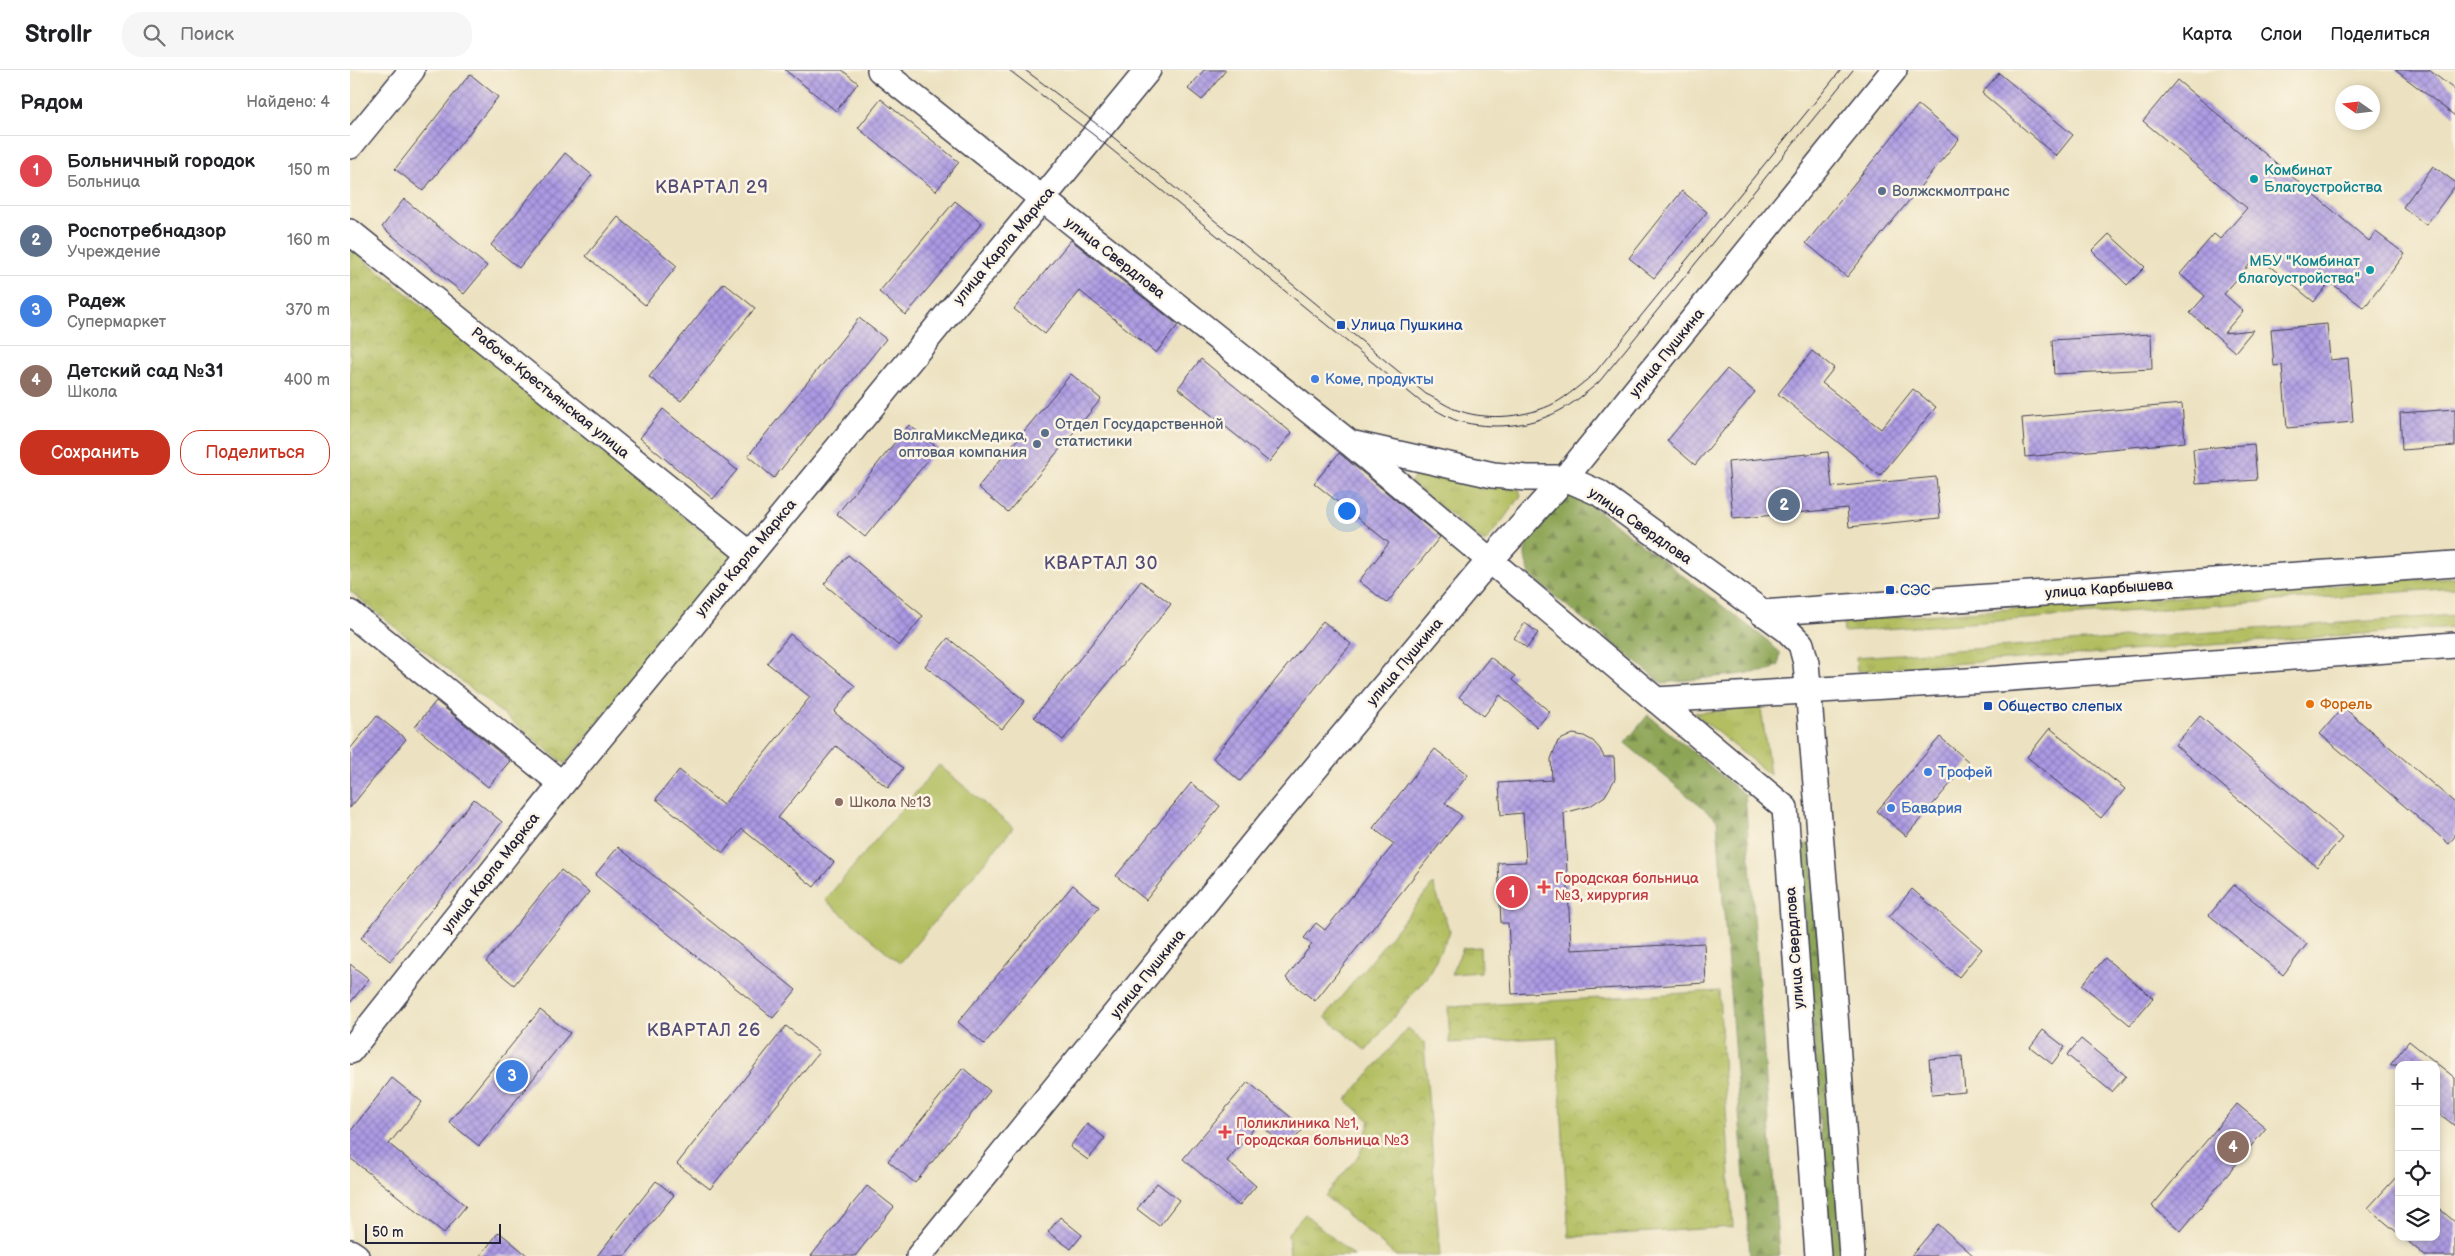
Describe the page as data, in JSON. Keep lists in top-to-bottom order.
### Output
{
  "streets": {
    "street": [
      "улица Карла Маркса",
      "улица Свердлова",
      "улица Пушкина",
      "Рабоче-Крестьянская улица",
      "улица Карбышева"
    ]
  },
  "crossings": [
    ["улица Карла Маркса", "улица Свердлова"],
    ["улица Карла Маркса", "Рабоче-Крестьянская улица"],
    ["улица Свердлова", "улица Пушкина"],
    ["улица Свердлова", "улица Карбышева"]
  ],
  "districts": ["КВАРТАЛ 29", "КВАРТАЛ 30", "КВАРТАЛ 26"],
  "places": {
    "other": [
      "Комбинат Благоустройства",
      "Волжскмолтранс",
      "МБУ \"Комбинат благоустройства\"",
      "Коме, продукты",
      "Отдел Государственной статистики",
      "ВолгаМиксМедика, оптовая компания",
      "Форель",
      "Трофей",
      "Школа №13",
      "Бавария"
    ],
    "transit": ["Улица Пушкина", "СЭС", "Общество слепых"],
    "health": ["Городская больница №3, хирургия", "Поликлиника №1, Городская больница №3"]
  },
  "scale_bar": "50 m",
  "north": "left",
  "page": {
    "header": "Strollr",
    "search": "Поиск",
    "nav": ["Карта", "Слои", "Поделиться"],
    "heading": ["Рядом", "Найдено: 4"],
    "list": [
      {
        "mark": "1",
        "name": "Больничный городок",
        "note": "Больница",
        "value": "150 m"
      },
      {
        "mark": "2",
        "name": "Роспотребнадзор",
        "note": "Учреждение",
        "value": "160 m"
      },
      {
        "mark": "3",
        "name": "Радеж",
        "note": "Супермаркет",
        "value": "370 m"
      },
      {
        "mark": "4",
        "name": "Детский сад №31",
        "note": "Школа",
        "value": "400 m"
      }
    ],
    "buttons": ["Сохранить", "Поделиться"],
    "pins": [
      "2",
      "1",
      "3",
      "4"
    ],
    "map_buttons": ["+", "−"],
    "scale": "50 m"
  }
}
